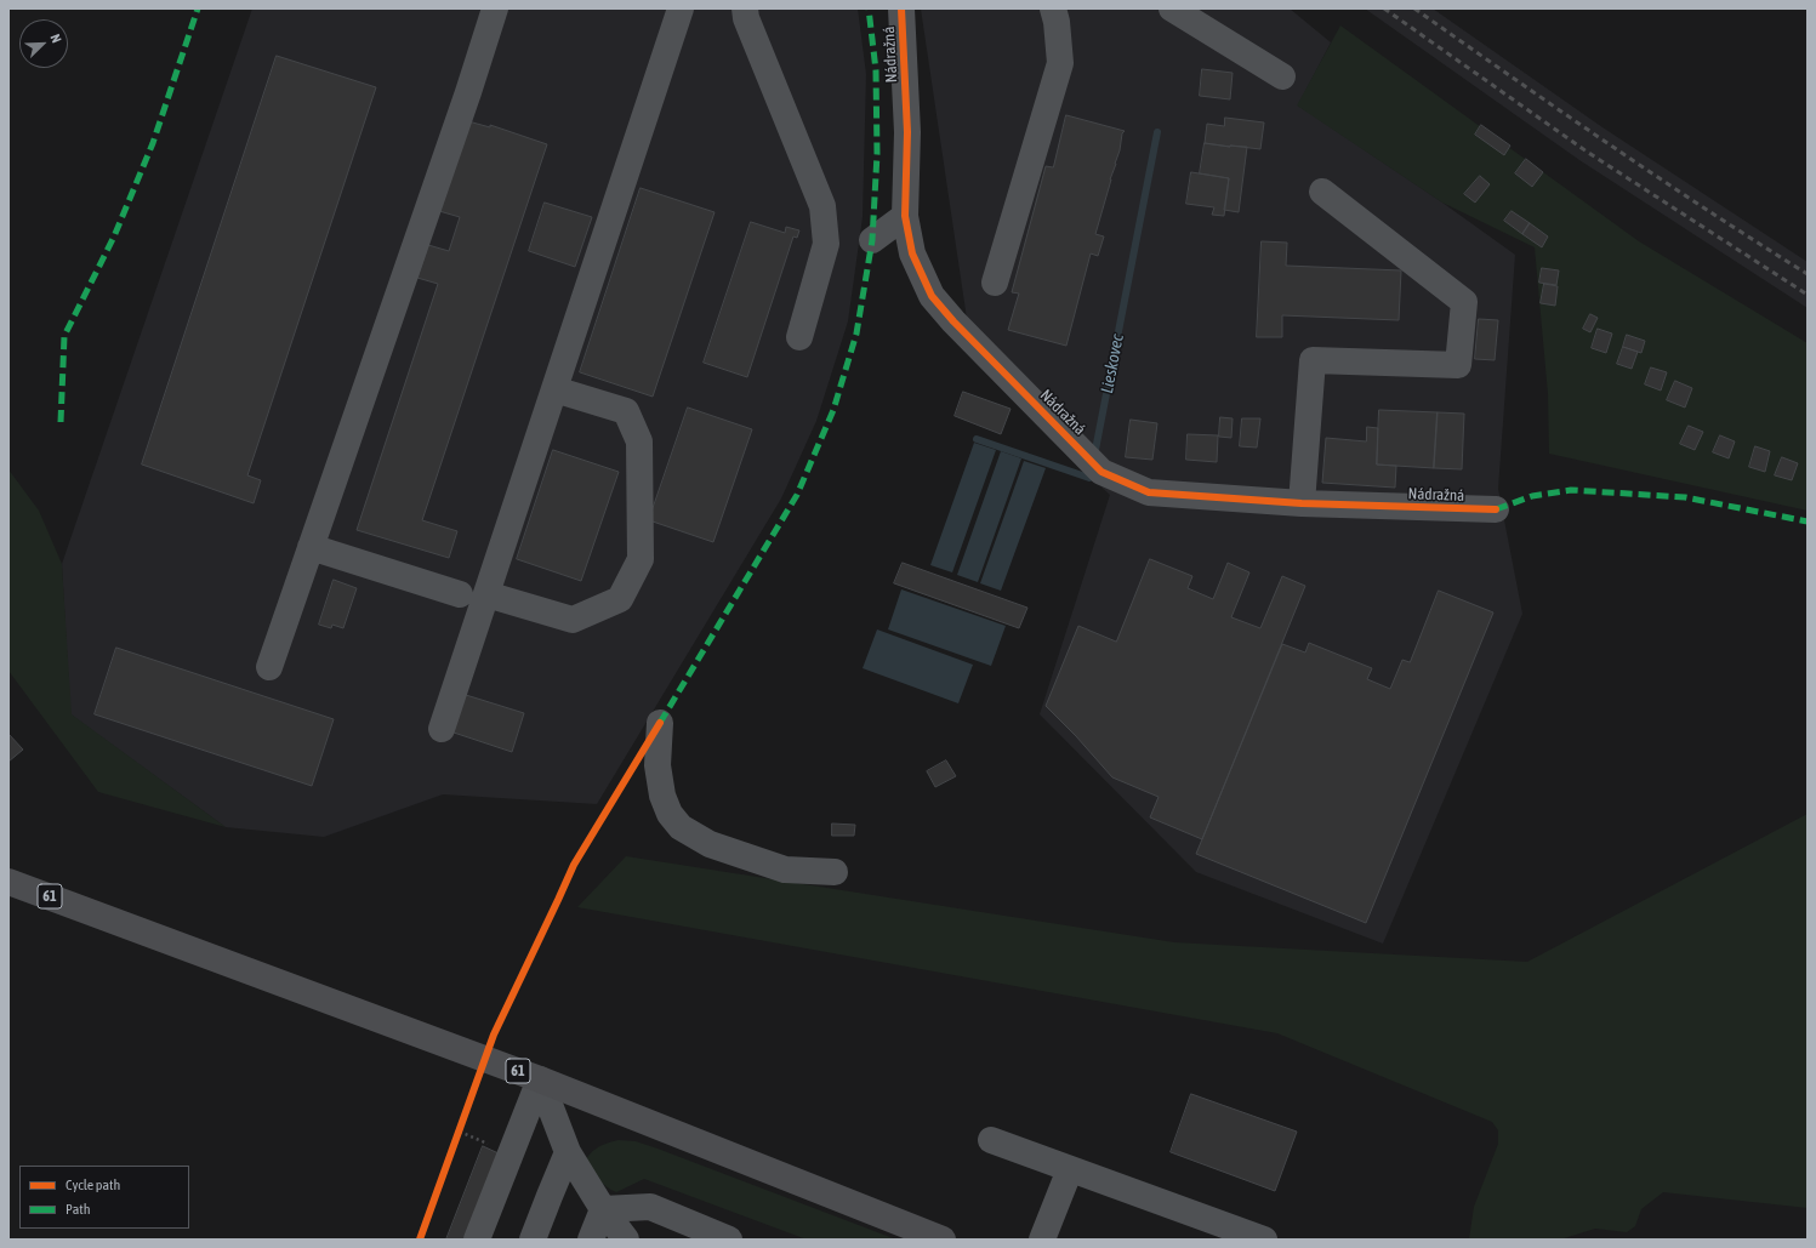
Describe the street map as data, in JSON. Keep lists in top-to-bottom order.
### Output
{
  "streets": {
    "main road": ["61"],
    "street": ["Nádražná"]
  },
  "water": ["Lieskovec"],
  "legend": ["Cycle path", "Path"],
  "north": "top right"
}
